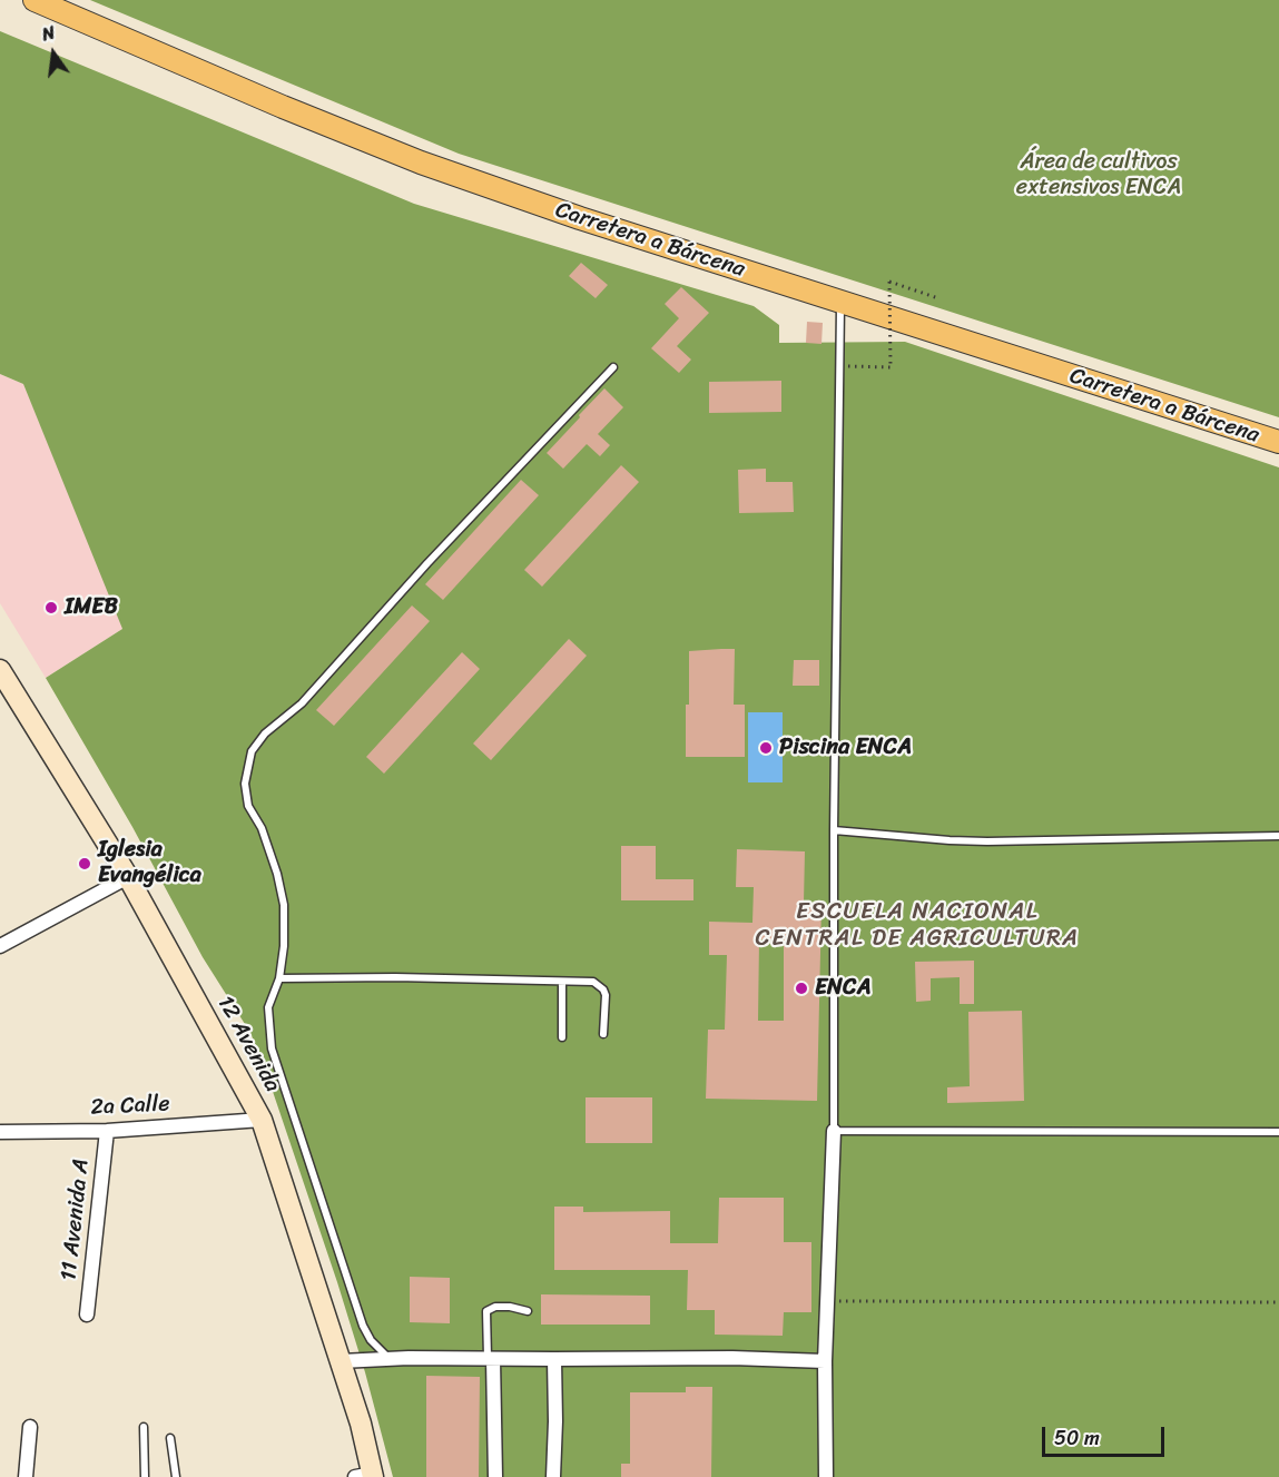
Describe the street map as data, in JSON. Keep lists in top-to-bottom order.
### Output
{
  "streets": {
    "main road": ["Carretera a Bárcena", "12 Avenida"],
    "street": ["2a Calle", "11 Avenida A"]
  },
  "crossings": [
    ["12 Avenida", "2a Calle"],
    ["2a Calle", "11 Avenida A"]
  ],
  "districts": ["ESCUELA NACIONAL CENTRAL DE AGRICULTURA"],
  "parks": ["Área de cultivos extensivos ENCA"],
  "places": [
    "IMEB",
    "Piscina ENCA",
    "Iglesia Evangélica",
    "ENCA"
  ],
  "scale_bar": "50 m",
  "north": "top"
}
